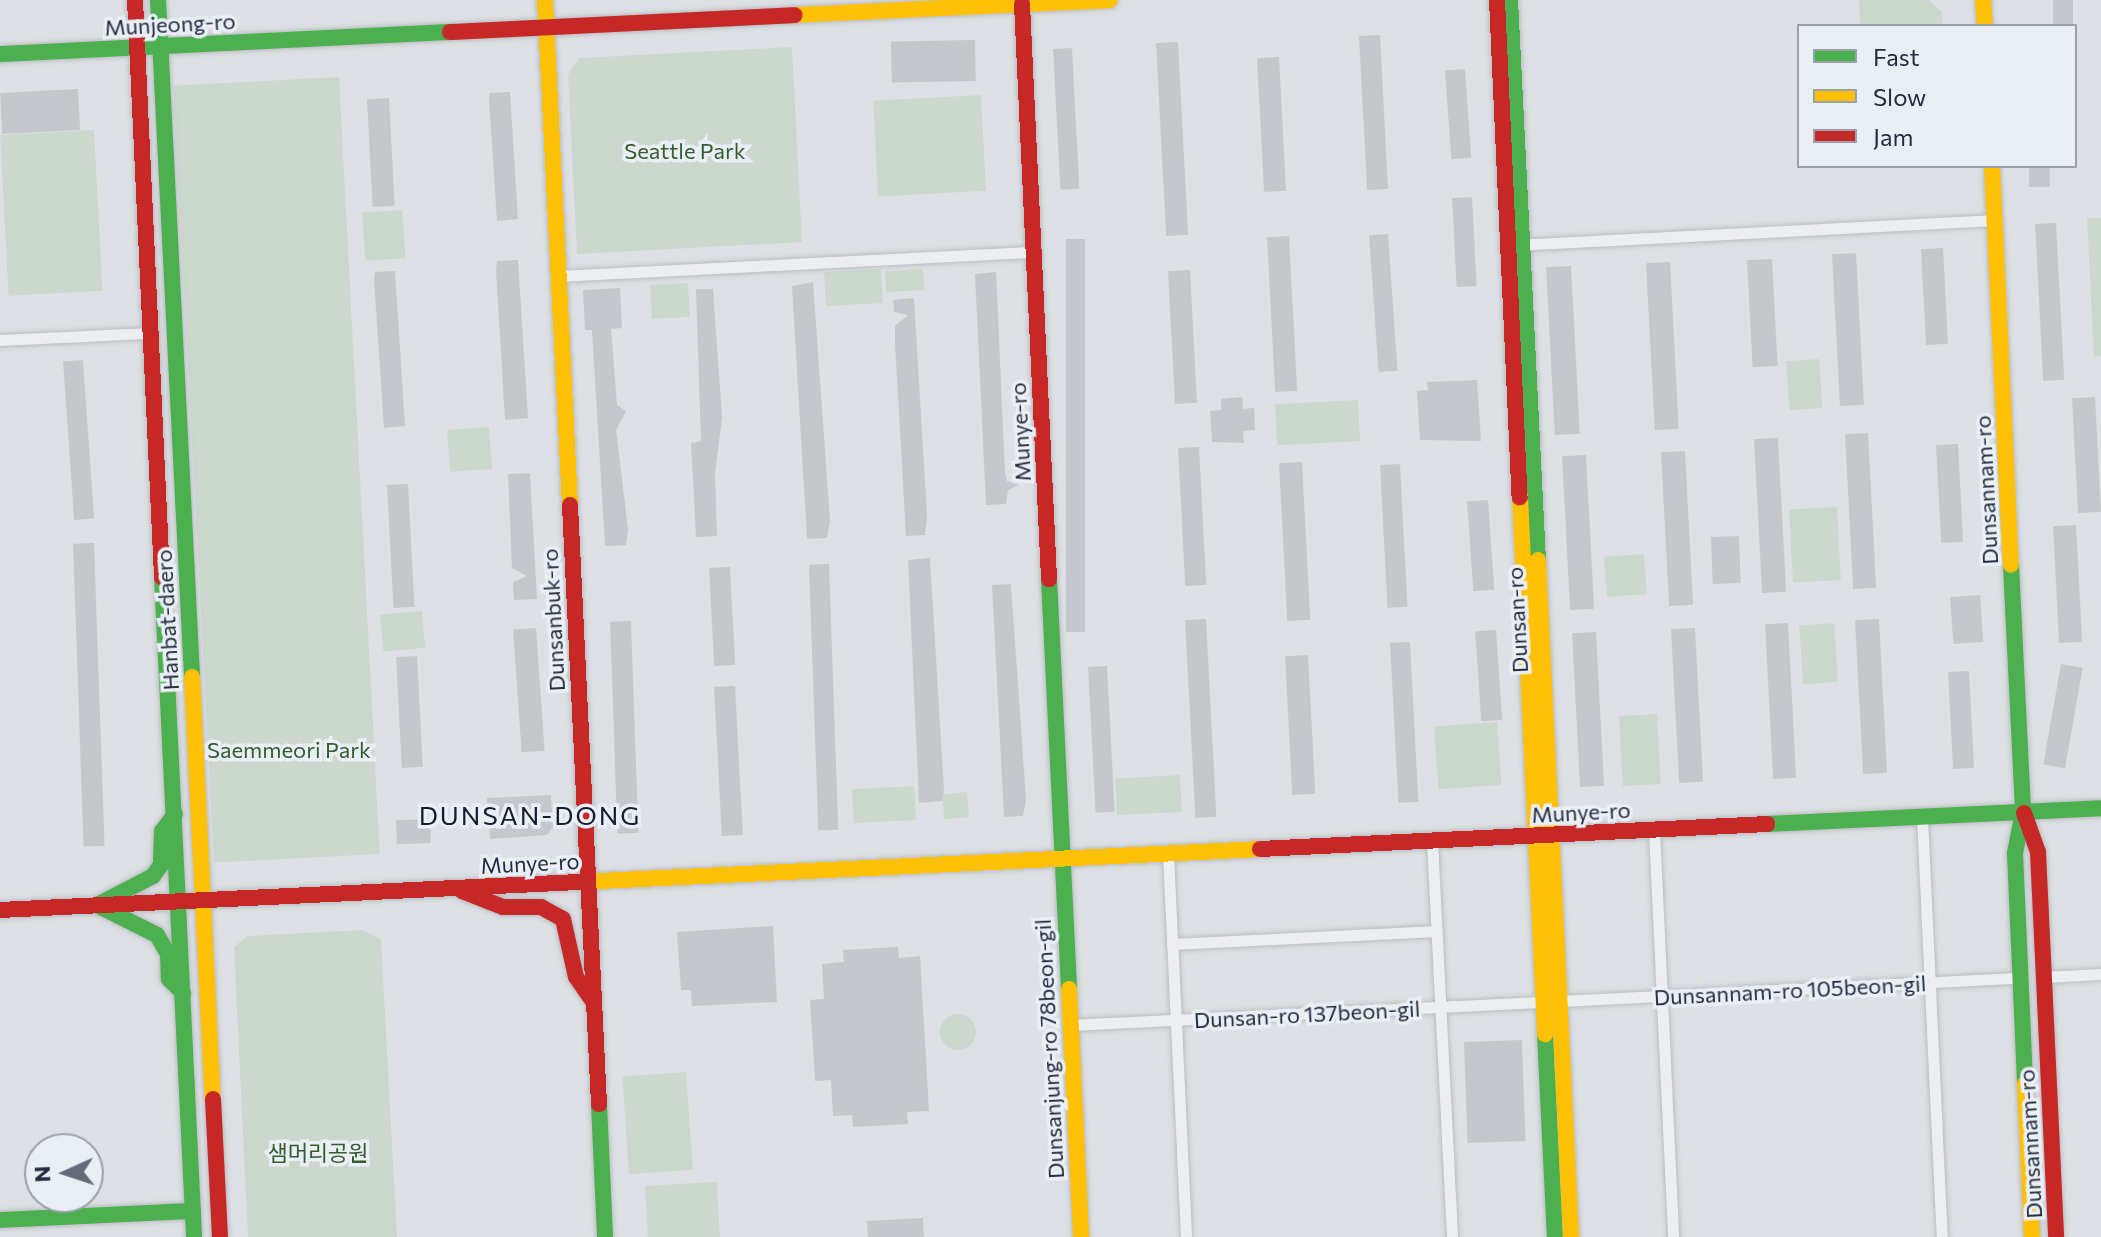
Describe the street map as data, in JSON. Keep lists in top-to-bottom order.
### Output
{
  "streets": {
    "main road": [
      "Munjeong-ro",
      "Munye-ro",
      "Dunsannam-ro",
      "Hanbat-daero",
      "Dunsanbuk-ro",
      "Dunsan-ro",
      "Dunsanjung-ro 78beon-gil"
    ],
    "street": ["Dunsannam-ro 105beon-gil", "Dunsan-ro 137beon-gil"]
  },
  "crossings": [
    ["Munjeong-ro", "Munye-ro"],
    ["Munjeong-ro", "Hanbat-daero"],
    ["Munjeong-ro", "Dunsanbuk-ro"],
    ["Munye-ro", "Dunsannam-ro"],
    ["Munye-ro", "Hanbat-daero"],
    ["Munye-ro", "Dunsanbuk-ro"],
    ["Munye-ro", "Dunsan-ro"],
    ["Munye-ro", "Dunsanjung-ro 78beon-gil"],
    ["Dunsannam-ro", "Dunsannam-ro 105beon-gil"],
    ["Dunsan-ro", "Dunsannam-ro 105beon-gil"],
    ["Dunsan-ro", "Dunsan-ro 137beon-gil"],
    ["Dunsannam-ro 105beon-gil", "Dunsan-ro 137beon-gil"],
    ["Dunsan-ro 137beon-gil", "Dunsanjung-ro 78beon-gil"]
  ],
  "districts": ["DUNSAN-DONG"],
  "parks": ["Seattle Park", "Saemmeori Park", "샘머리공원"],
  "legend": ["Fast", "Slow", "Jam"],
  "north": "left"
}
